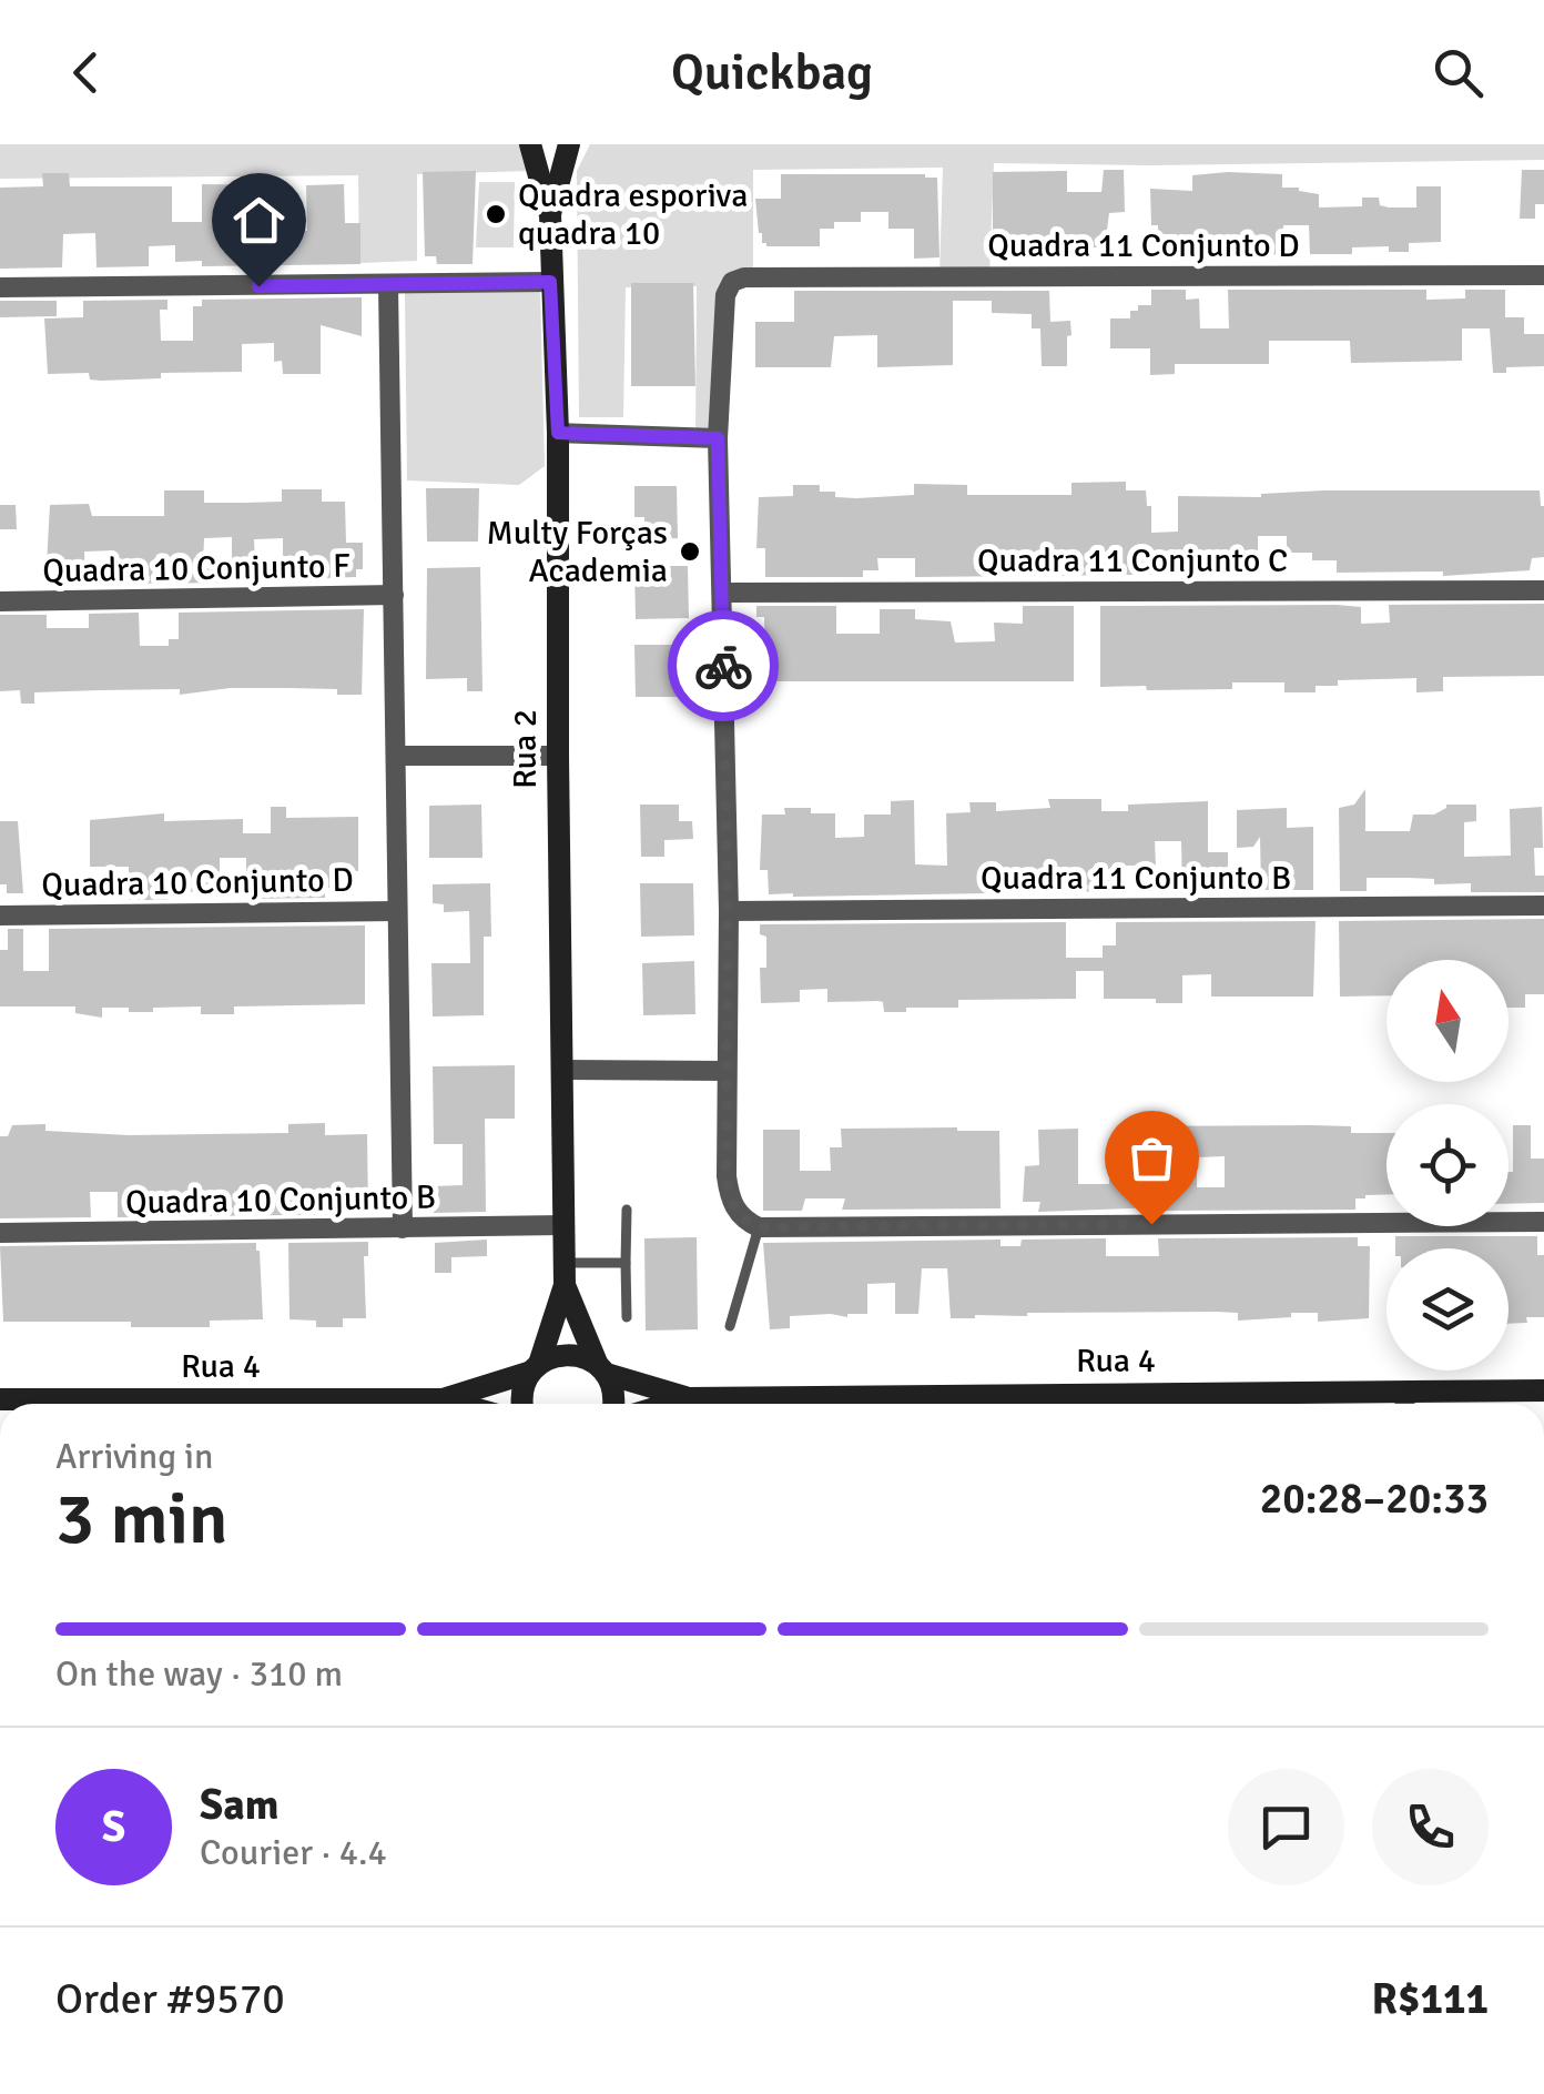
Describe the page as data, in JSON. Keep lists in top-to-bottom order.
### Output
{
  "streets": {
    "street": [
      "Quadra 11 Conjunto D",
      "Quadra 11 Conjunto C",
      "Quadra 10 Conjunto F",
      "Rua 2",
      "Quadra 11 Conjunto B",
      "Quadra 10 Conjunto D",
      "Quadra 10 Conjunto B",
      "Rua 4"
    ]
  },
  "crossings": [
    ["Rua 2", "Quadra 10 Conjunto B"]
  ],
  "places": ["Quadra esporiva quadra 10", "Multy Forças Academia"],
  "north": "top",
  "page": {
    "header": "Quickbag",
    "heading": ["3 min", "Arriving in", "20:28–20:33"],
    "panel": [
      "Sam",
      "Courier · 4.4",
      "Order #9570",
      "R$111"
    ],
    "bar": "On the way · 310 m",
    "round": "S"
  }
}
